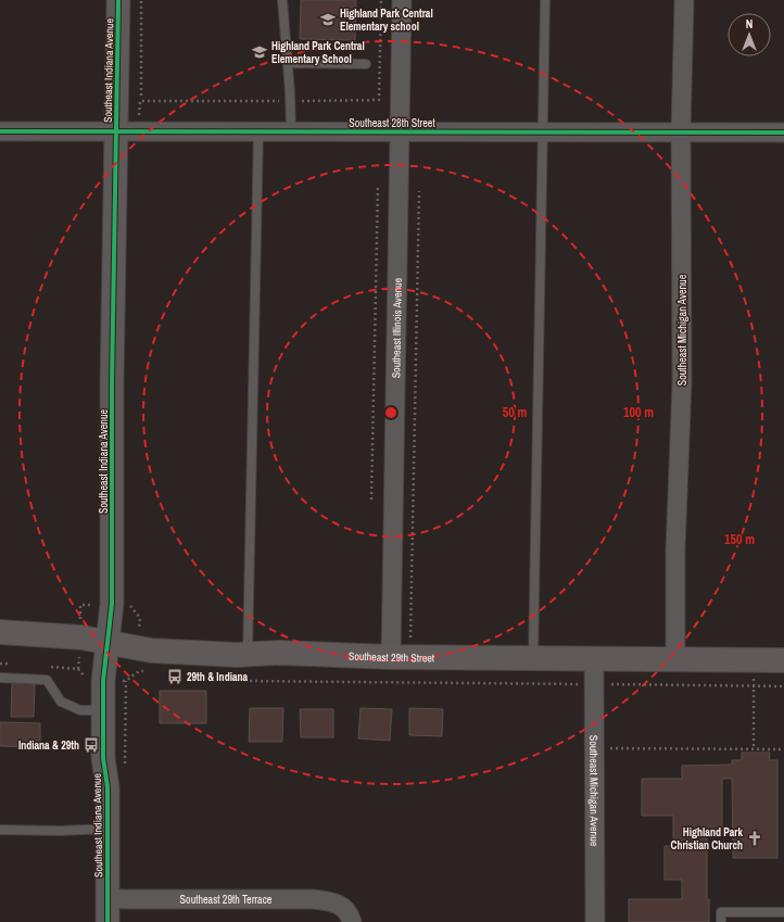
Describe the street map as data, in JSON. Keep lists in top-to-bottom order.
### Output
{
  "streets": {
    "main road": ["Southeast 29th Street"],
    "street": [
      "Southeast Indiana Avenue",
      "Southeast 28th Street",
      "Southeast Illinois Avenue",
      "Southeast Michigan Avenue",
      "Southeast 29th Terrace"
    ]
  },
  "crossings": [
    ["Southeast Indiana Avenue", "Southeast 28th Street"],
    ["Southeast Indiana Avenue", "Southeast 29th Street"],
    ["Southeast Indiana Avenue", "Southeast 29th Terrace"],
    ["Southeast 28th Street", "Southeast Illinois Avenue"],
    ["Southeast 28th Street", "Southeast Michigan Avenue"],
    ["Southeast Illinois Avenue", "Southeast 29th Street"],
    ["Southeast Michigan Avenue", "Southeast 29th Street"]
  ],
  "places": {
    "school or university": ["Highland Park Central Elementary school", "Highland Park Central Elementary School"],
    "bus stop": ["29th & Indiana", "Indiana & 29th"],
    "church": ["Highland Park Christian Church"]
  },
  "north": "top",
  "rings": ["50 m", "100 m", "150 m"]
}
